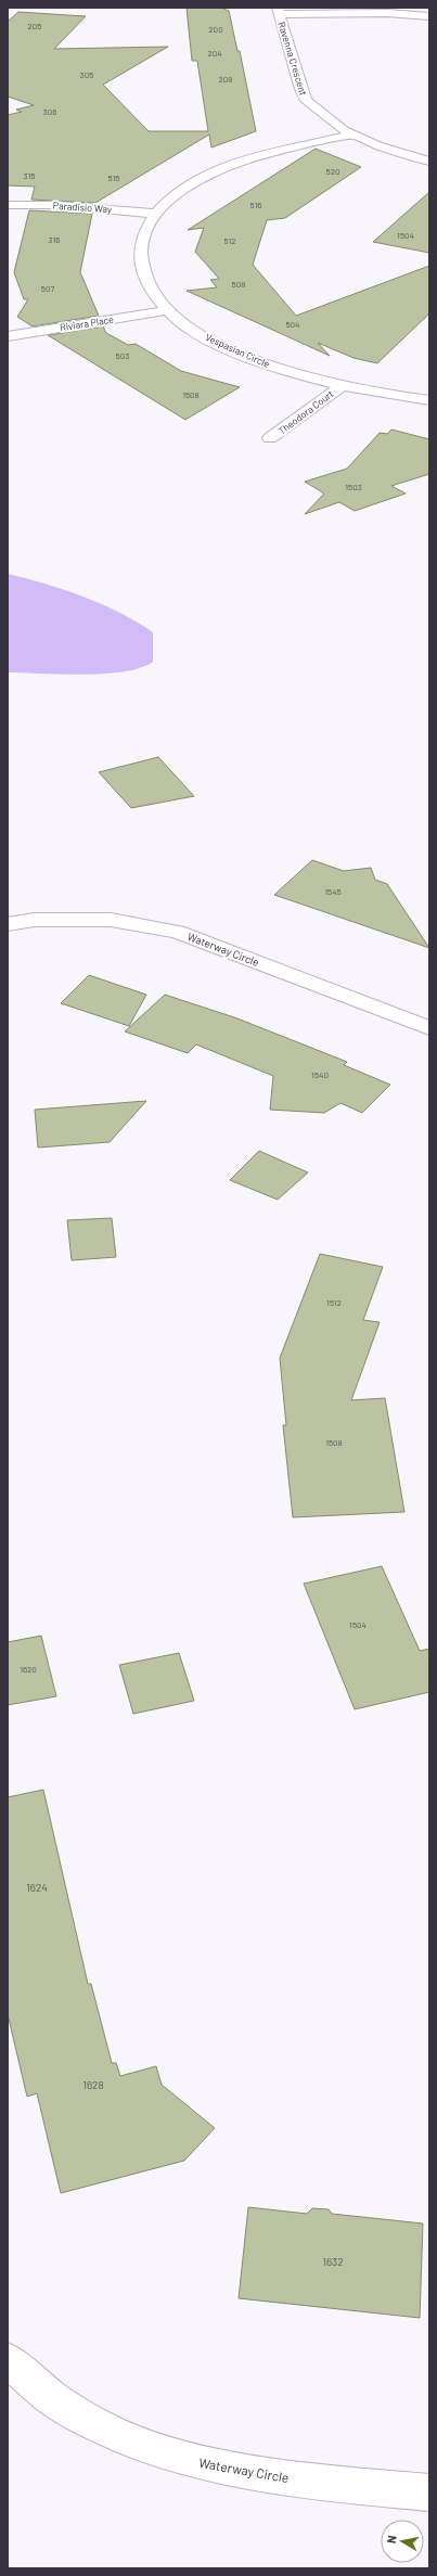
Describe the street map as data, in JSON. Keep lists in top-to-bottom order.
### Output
{
  "streets": {
    "street": [
      "Ravenna Crescent",
      "Paradisio Way",
      "Riviara Place",
      "Vespasian Circle",
      "Theodora Court",
      "Waterway Circle"
    ]
  },
  "crossings": [
    ["Ravenna Crescent", "Vespasian Circle"],
    ["Paradisio Way", "Vespasian Circle"],
    ["Riviara Place", "Vespasian Circle"],
    ["Vespasian Circle", "Theodora Court"]
  ],
  "house_numbers": [
    "205",
    "200",
    "204",
    "305",
    "208",
    "306",
    "520",
    "315",
    "515",
    "516",
    "1504",
    "316",
    "512",
    "508",
    "507",
    "504",
    "503",
    "1508",
    "1503",
    "1545",
    "1540",
    "1512",
    "1508",
    "1504",
    "1620",
    "1624",
    "1628",
    "1632"
  ],
  "north": "left"
}
